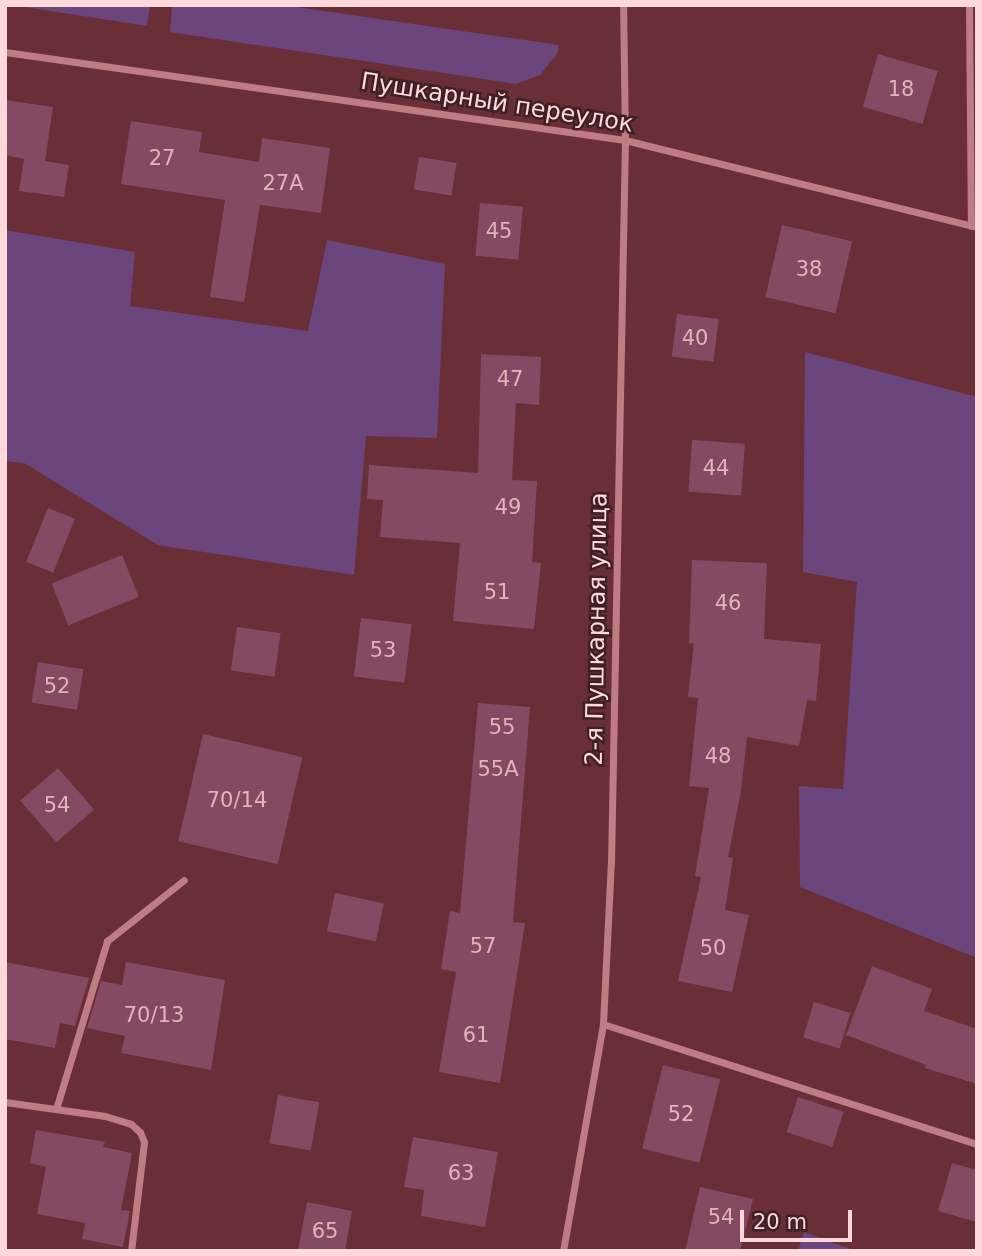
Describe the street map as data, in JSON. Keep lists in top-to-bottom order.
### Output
{
  "streets": {
    "street": ["Пушкарный переулок", "2-я Пушкарная улица"]
  },
  "crossings": [
    ["Пушкарный переулок", "2-я Пушкарная улица"]
  ],
  "house_numbers": [
    "18",
    "27",
    "27А",
    "45",
    "38",
    "40",
    "47",
    "44",
    "49",
    "51",
    "46",
    "53",
    "52",
    "55",
    "48",
    "55А",
    "70/14",
    "54",
    "57",
    "50",
    "70/13",
    "61",
    "52",
    "63",
    "54",
    "65"
  ],
  "scale_bar": "20 m"
}
